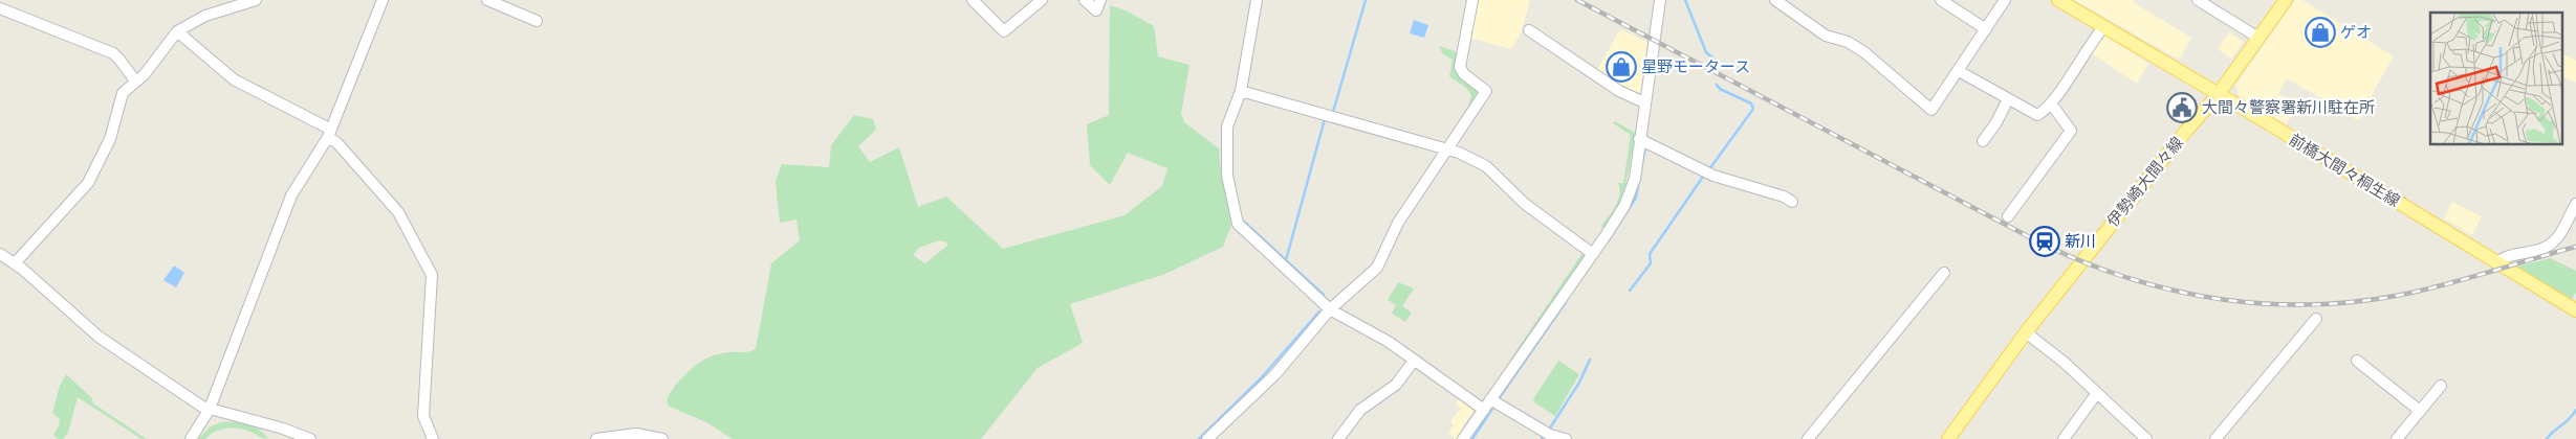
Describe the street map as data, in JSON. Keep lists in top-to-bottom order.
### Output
{
  "streets": {
    "main road": ["前橋大間々桐生線", "伊勢崎大間々線"]
  },
  "crossings": [
    ["前橋大間々桐生線", "伊勢崎大間々線"]
  ],
  "places": {
    "shop": ["ゲオ", "星野モータース"],
    "public building": ["大間々警察署新川駐在所"],
    "station": ["新川"]
  }
}
